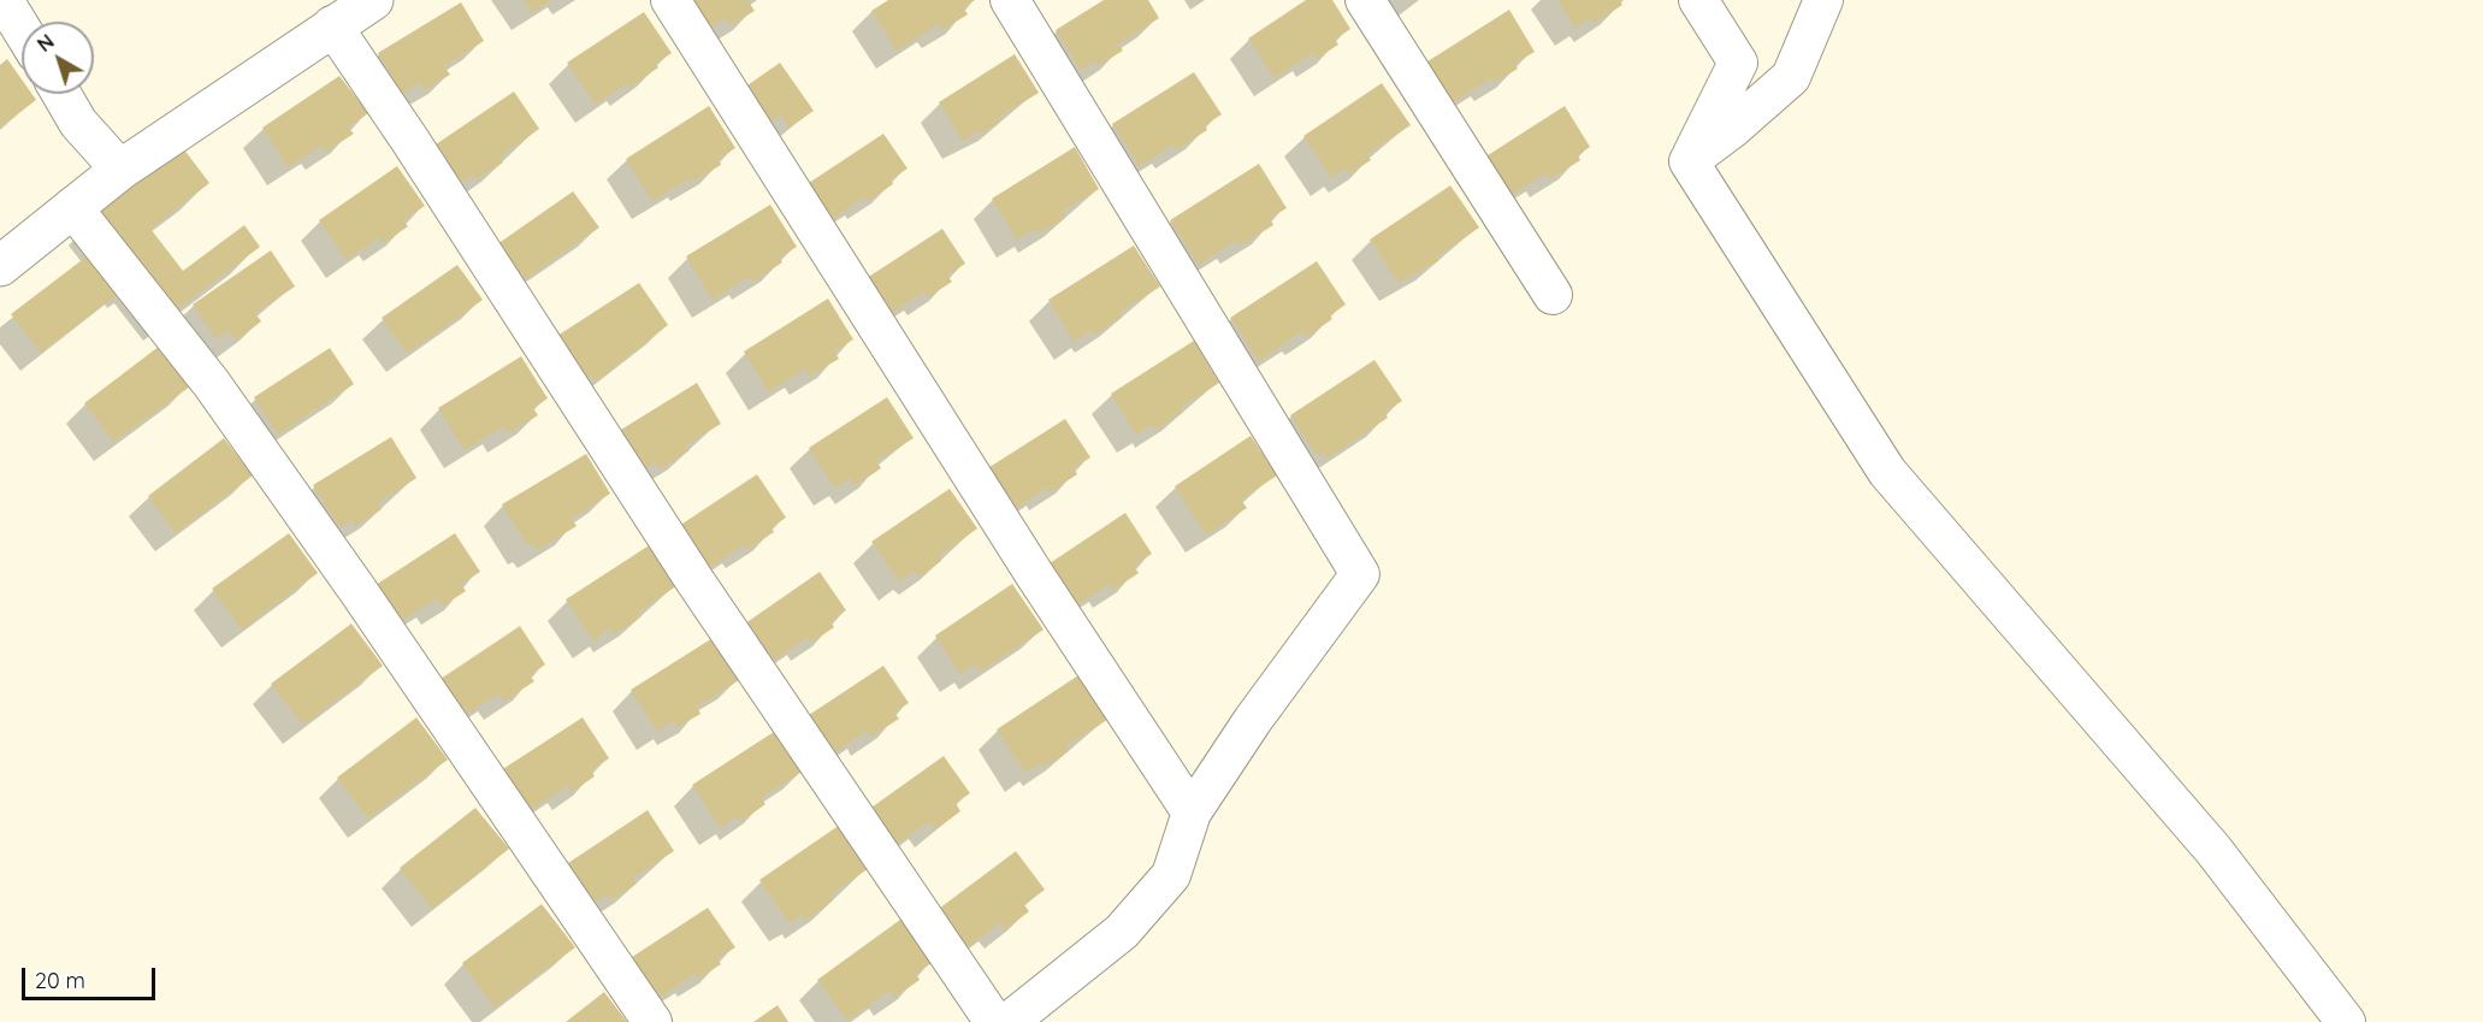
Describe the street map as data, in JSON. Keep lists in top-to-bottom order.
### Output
{
  "scale_bar": "20 m",
  "north": "top left"
}
